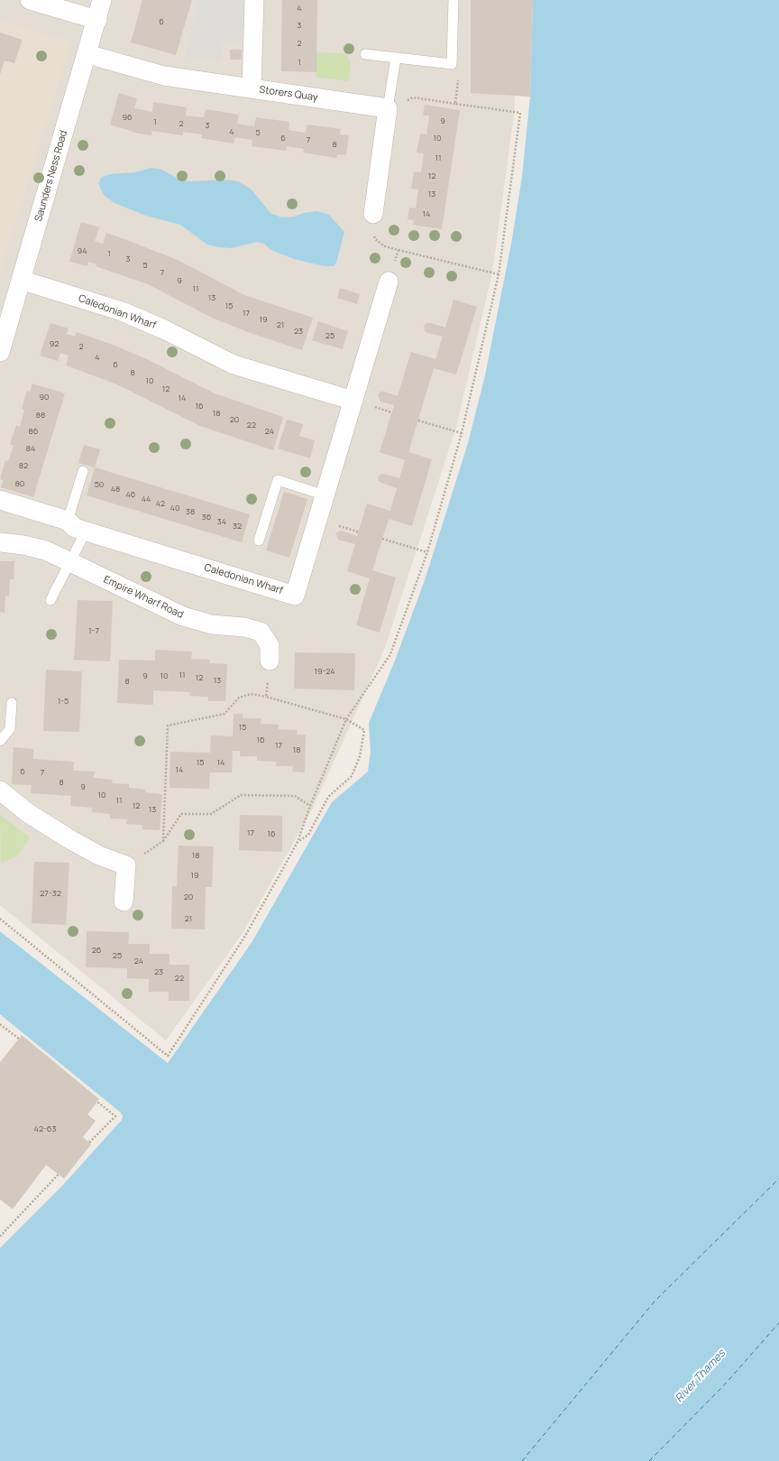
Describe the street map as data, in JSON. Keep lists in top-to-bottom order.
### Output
{
  "streets": {
    "street": [
      "Storers Quay",
      "Saunders Ness Road",
      "Caledonian Wharf",
      "Empire Wharf Road"
    ]
  },
  "crossings": [
    ["Storers Quay", "Saunders Ness Road"],
    ["Saunders Ness Road", "Caledonian Wharf"]
  ],
  "water": ["River Thames"],
  "house_numbers": [
    "4",
    "6",
    "3",
    "2",
    "1",
    "96",
    "9",
    "1",
    "2",
    "3",
    "4",
    "5",
    "6",
    "10",
    "7",
    "8",
    "11",
    "12",
    "13",
    "14",
    "94",
    "1",
    "3",
    "5",
    "7",
    "9",
    "11",
    "13",
    "15",
    "17",
    "19",
    "21",
    "23",
    "25",
    "92",
    "2",
    "4",
    "6",
    "8",
    "10",
    "12",
    "90",
    "14",
    "16",
    "18",
    "88",
    "20",
    "22",
    "86",
    "24",
    "84",
    "82",
    "80",
    "50",
    "48",
    "46",
    "44",
    "42",
    "40",
    "38",
    "36",
    "34",
    "32",
    "1-7",
    "19-24",
    "11",
    "9",
    "10",
    "12",
    "13",
    "8",
    "1-5",
    "15",
    "16",
    "17",
    "18",
    "15",
    "14",
    "14",
    "6",
    "7",
    "8",
    "9",
    "10",
    "11",
    "12",
    "13",
    "17",
    "16",
    "18",
    "19",
    "27-32",
    "20",
    "21",
    "26",
    "25",
    "24",
    "23",
    "22",
    "42-63"
  ]
}
